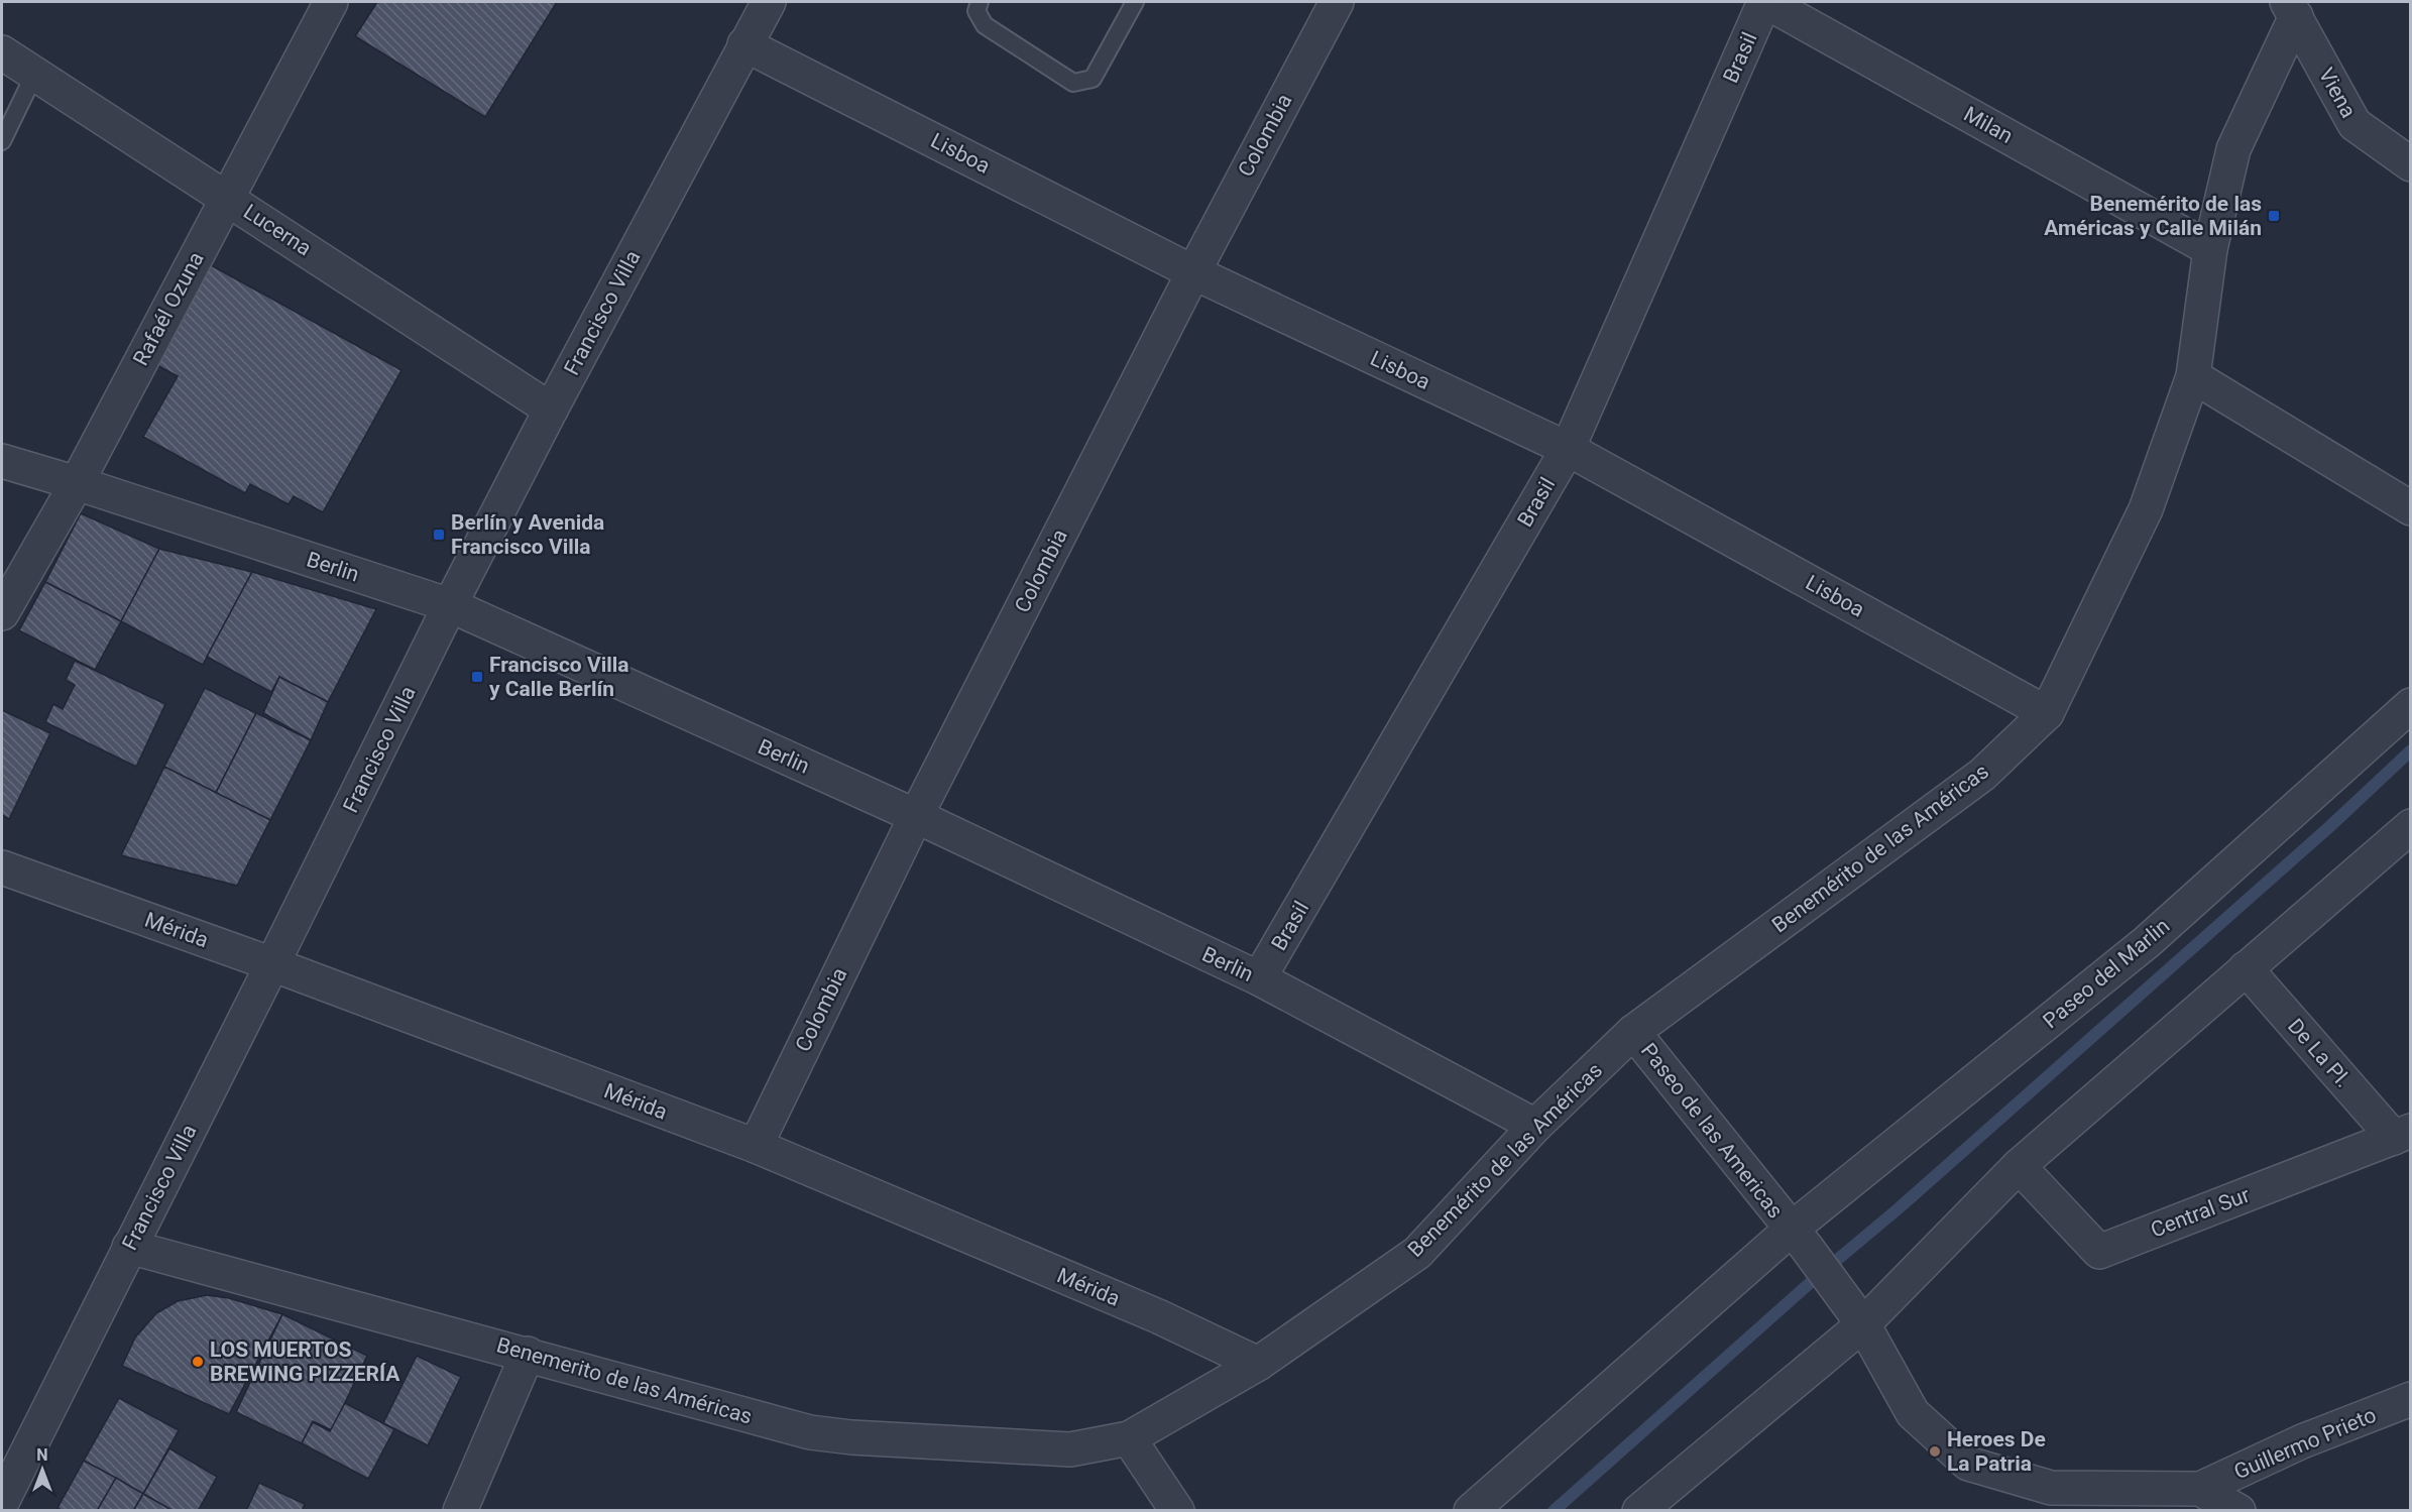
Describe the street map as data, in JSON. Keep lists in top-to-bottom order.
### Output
{
  "streets": {
    "street": [
      "Brasil",
      "Viena",
      "Milan",
      "Colombia",
      "Lisboa",
      "Lucerna",
      "Rafaél Ozuna",
      "Francisco Villa",
      "Berlin",
      "Benemérito de las Américas",
      "Mérida",
      "Paseo del Marlin",
      "De La Pl.",
      "Paseo de las Americas",
      "Central Sur",
      "Benemerito de las Américas",
      "Guillermo Prieto"
    ]
  },
  "crossings": [
    ["Brasil", "Milan"],
    ["Brasil", "Lisboa"],
    ["Brasil", "Berlin"],
    ["Viena", "Benemérito de las Américas"],
    ["Milan", "Benemérito de las Américas"],
    ["Colombia", "Lisboa"],
    ["Colombia", "Berlin"],
    ["Colombia", "Mérida"],
    ["Lisboa", "Francisco Villa"],
    ["Lisboa", "Benemérito de las Américas"],
    ["Lucerna", "Rafaél Ozuna"],
    ["Lucerna", "Francisco Villa"],
    ["Rafaél Ozuna", "Berlin"],
    ["Francisco Villa", "Berlin"],
    ["Francisco Villa", "Mérida"],
    ["Francisco Villa", "Benemerito de las Américas"],
    ["Berlin", "Benemérito de las Américas"],
    ["Benemérito de las Américas", "Mérida"],
    ["Benemérito de las Américas", "Paseo de las Americas"],
    ["Benemérito de las Américas", "Benemerito de las Américas"],
    ["Paseo del Marlin", "Paseo de las Americas"],
    ["De La Pl.", "Central Sur"]
  ],
  "places": {
    "transit": ["Benemérito de las Américas y Calle Milán", "Berlín y Avenida Francisco Villa", "Francisco Villa y Calle Berlín"],
    "other": ["LOS MUERTOS BREWING PIZZERÍA", "Heroes De La Patria"]
  },
  "north": "top"
}
